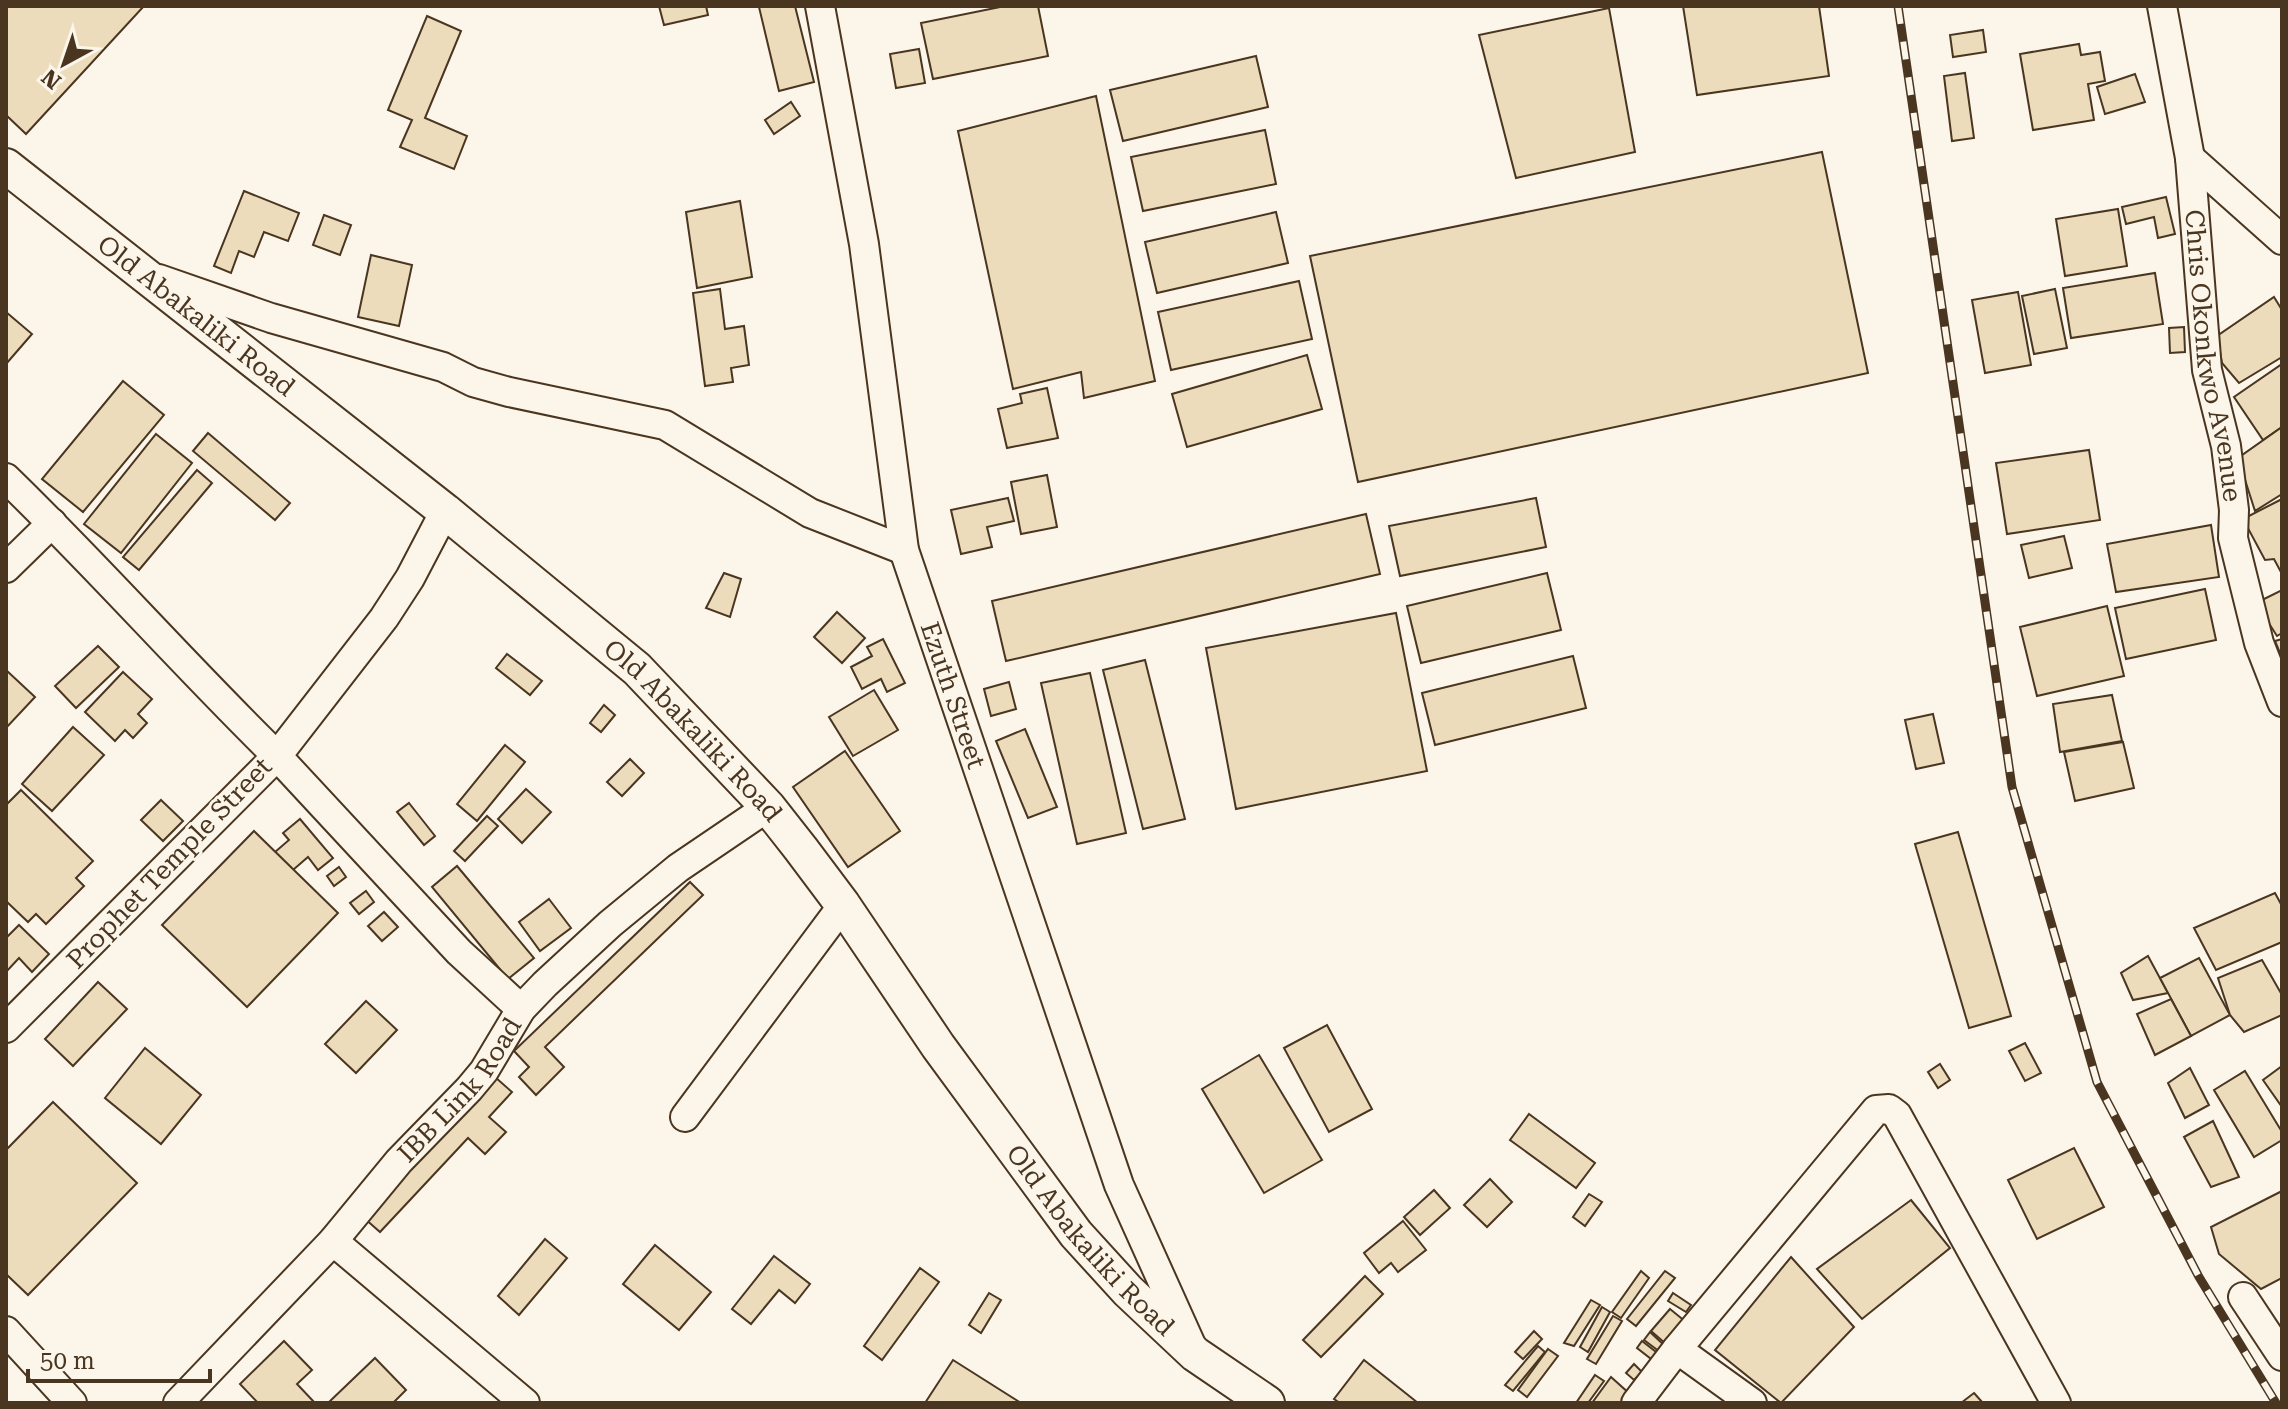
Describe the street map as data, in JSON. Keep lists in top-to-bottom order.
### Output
{
  "streets": {
    "main road": ["Old Abakaliki Road"],
    "street": [
      "Chris Okonkwo Avenue",
      "Ezuth Street",
      "Prophet Temple Street",
      "IBB Link Road"
    ]
  },
  "crossings": [
    ["Old Abakaliki Road", "Ezuth Street"],
    ["Old Abakaliki Road", "IBB Link Road"]
  ],
  "scale_bar": "50 m",
  "north": "bottom left"
}
